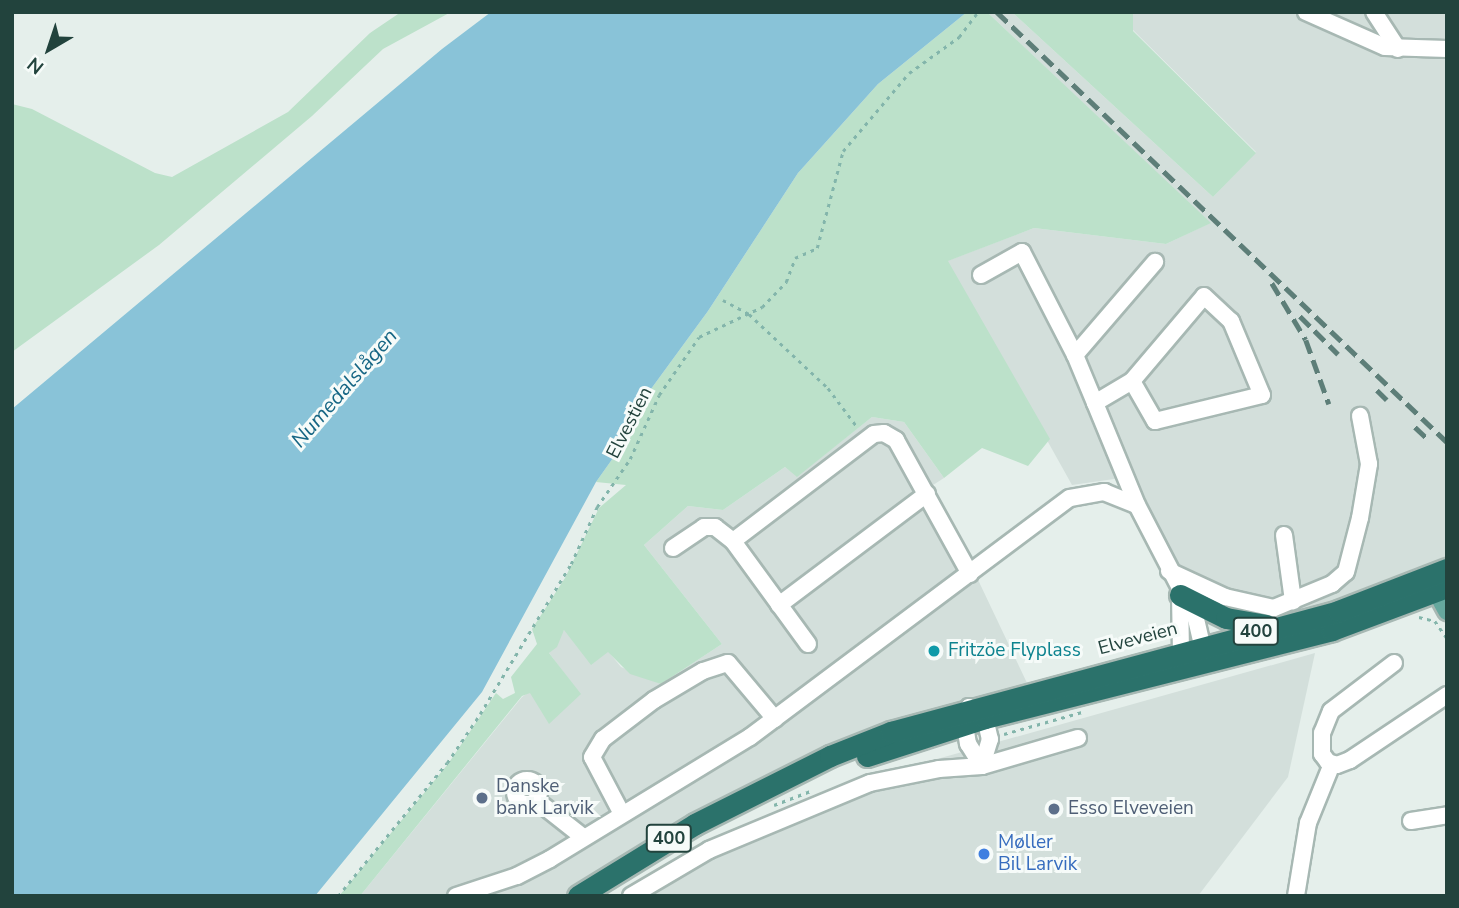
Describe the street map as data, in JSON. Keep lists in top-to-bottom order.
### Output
{
  "streets": {
    "highway": ["400", "Elveveien"],
    "path": ["Elvestien"]
  },
  "crossings": [
    ["400", "Elveveien"]
  ],
  "water": ["Numedalslågen"],
  "places": [
    "Fritzöe Flyplass",
    "Danske bank Larvik",
    "Esso Elveveien",
    "Møller Bil Larvik"
  ],
  "north": "bottom left"
}
